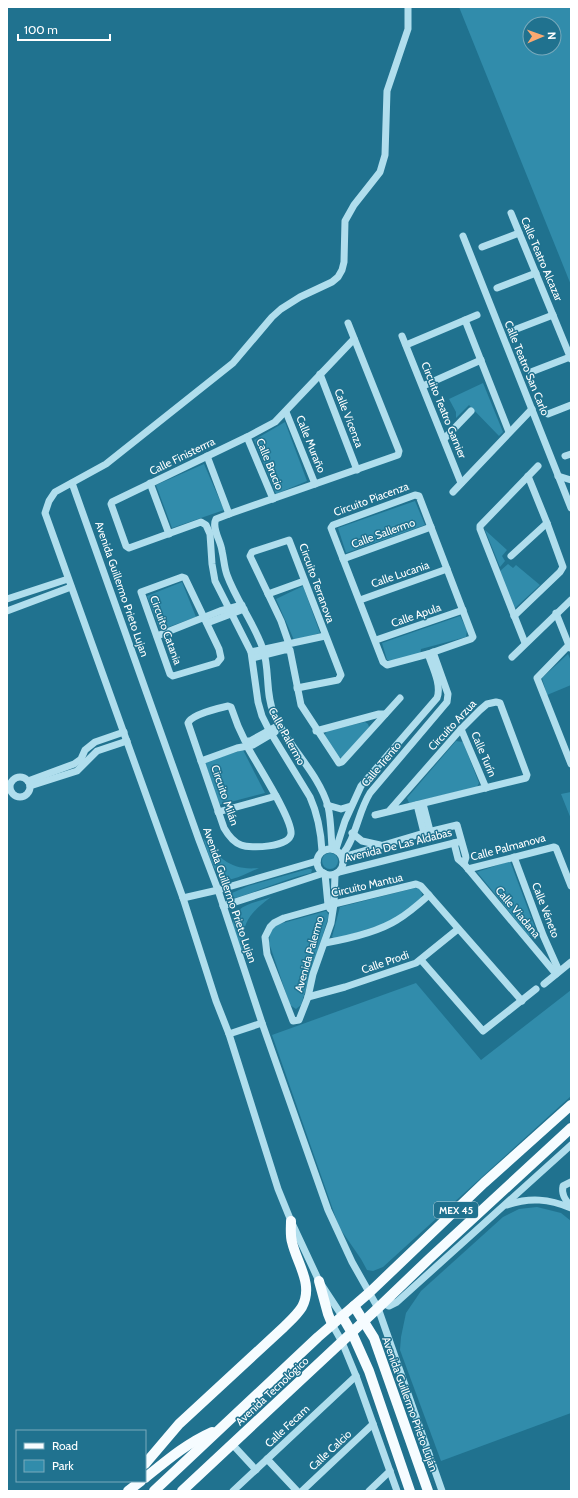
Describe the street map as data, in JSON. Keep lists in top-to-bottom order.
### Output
{
  "streets": {
    "main road": ["MEX 45", "Avenida Tecnológico", "Avenida Guillermo Prieto Luján"],
    "street": [
      "Calle Teatro Alcazar",
      "Calle Teatro San Carlo",
      "Circuito Teatro Garnier",
      "Calle Vicenza",
      "Calle Muraño",
      "Calle Finisterrra",
      "Calle Brucio",
      "Circuito Piacenza",
      "Calle Sallermo",
      "Calle Lucania",
      "Circuito Terranova",
      "Avenida Guillermo Prieto Lujan",
      "Calle Apula",
      "Circuito Catania",
      "Circuito Arzua",
      "Calle Palermo",
      "Calle Turín",
      "Calle Trento",
      "Circuito Milán",
      "Avenida De Las Aldabas",
      "Calle Palmanova",
      "Circuito Mantua",
      "Calle Véneto",
      "Calle Viadana",
      "Avenida Palermo",
      "Calle Prodi",
      "Calle Fecam",
      "Calle Calcio"
    ]
  },
  "crossings": [
    ["Calle Teatro San Carlo", "Circuito Teatro Garnier"],
    ["Calle Vicenza", "Calle Finisterrra"],
    ["Calle Muraño", "Calle Finisterrra"],
    ["Calle Finisterrra", "Calle Brucio"],
    ["Calle Finisterrra", "Calle Palermo"],
    ["Circuito Piacenza", "Calle Sallermo"],
    ["Circuito Piacenza", "Calle Lucania"],
    ["Circuito Piacenza", "Calle Apula"],
    ["Circuito Piacenza", "Calle Trento"],
    ["Avenida Guillermo Prieto Lujan", "MEX 45"],
    ["Avenida Guillermo Prieto Lujan", "Avenida Tecnológico"],
    ["Avenida Guillermo Prieto Lujan", "Avenida Guillermo Prieto Luján"],
    ["Circuito Arzua", "Calle Turín"],
    ["Calle Palermo", "Calle Trento"],
    ["Calle Palermo", "Circuito Milán"],
    ["Calle Palermo", "Avenida De Las Aldabas"],
    ["Calle Trento", "Avenida De Las Aldabas"],
    ["Avenida De Las Aldabas", "Calle Viadana"],
    ["Calle Palmanova", "Calle Véneto"],
    ["Calle Palmanova", "Calle Viadana"],
    ["Circuito Mantua", "Avenida Palermo"],
    ["Circuito Mantua", "Calle Prodi"],
    ["Calle Véneto", "Calle Viadana"],
    ["Avenida Palermo", "Calle Prodi"],
    ["MEX 45", "Avenida Tecnológico"],
    ["MEX 45", "Avenida Guillermo Prieto Luján"],
    ["Avenida Tecnológico", "Avenida Guillermo Prieto Luján"]
  ],
  "legend": ["Road", "Park"],
  "scale_bar": "100 m",
  "north": "right"
}
